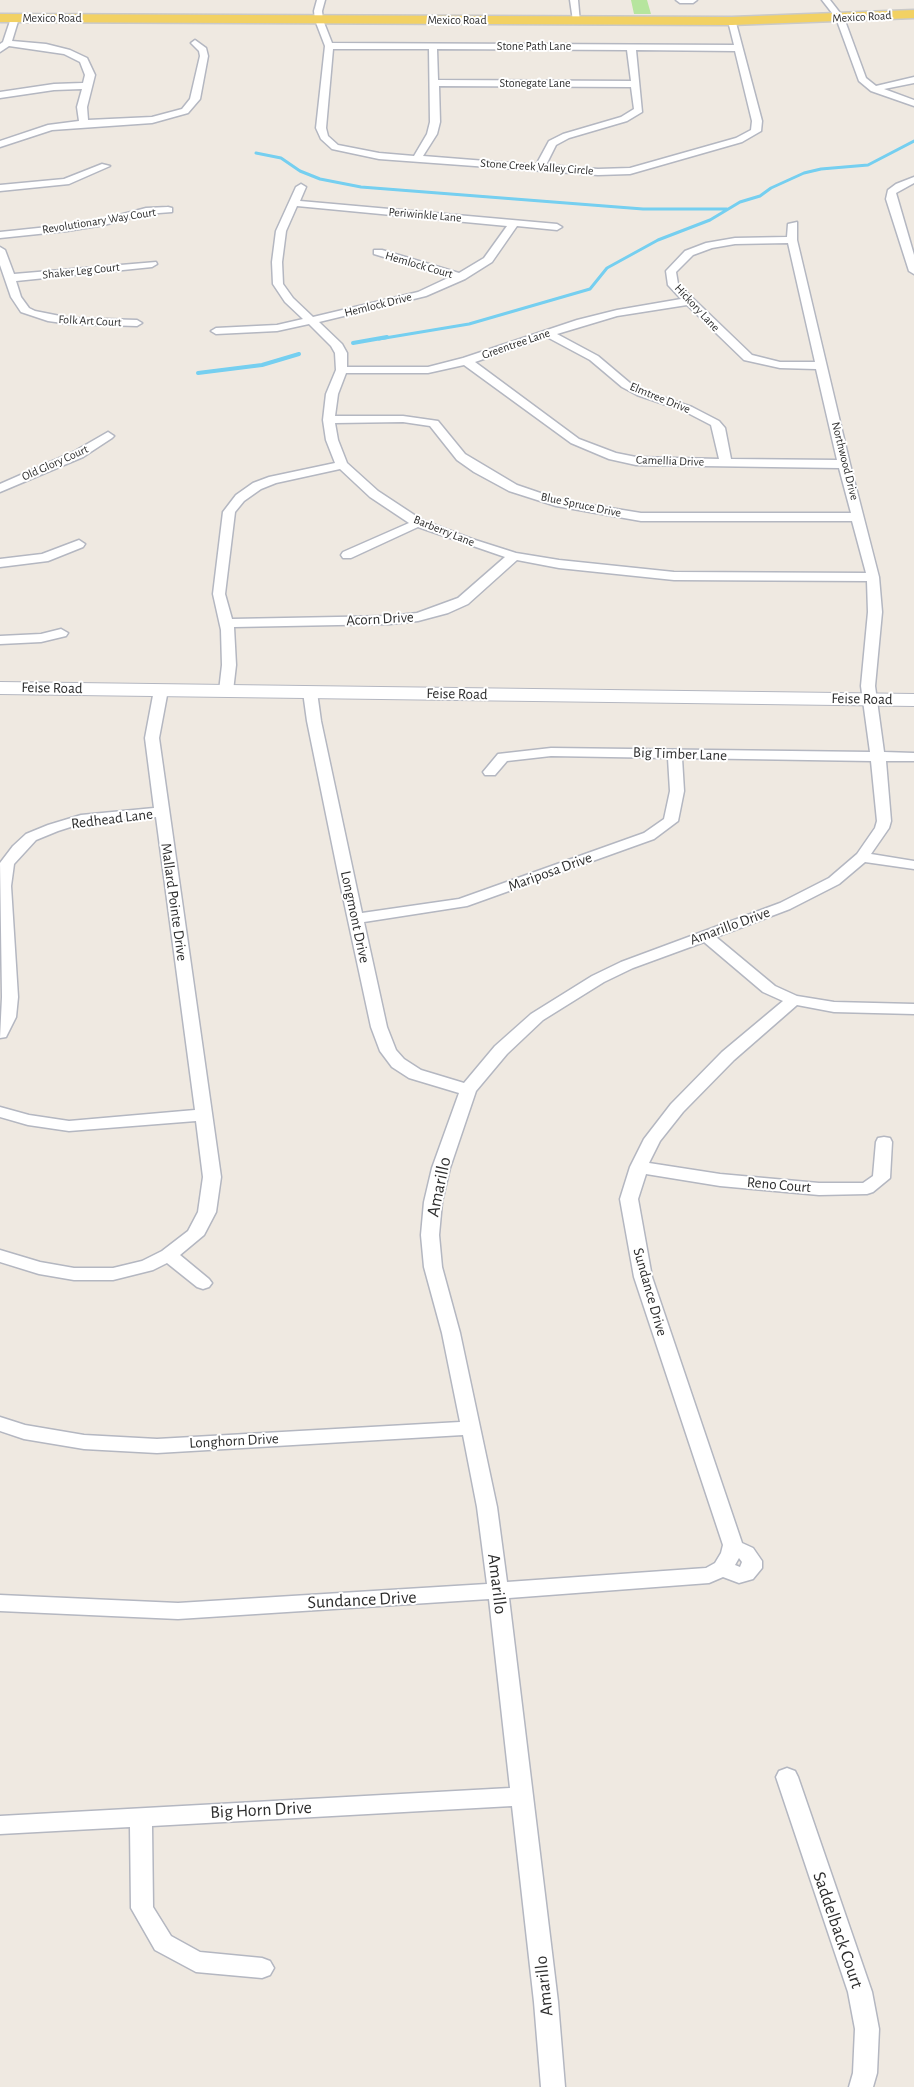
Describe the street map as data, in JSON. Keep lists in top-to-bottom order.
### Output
{
  "streets": {
    "main road": ["Mexico Road", "Feise Road"],
    "street": [
      "Stone Path Lane",
      "Stonegate Lane",
      "Stone Creek Valley Circle",
      "Periwinkle Lane",
      "Revolutionary Way Court",
      "Hemlock Court",
      "Shaker Leg Court",
      "Hemlock Drive",
      "Hickory Lane",
      "Folk Art Court",
      "Greentree Lane",
      "Elmtree Drive",
      "Camellia Drive",
      "Northwood Drive",
      "Old Glory Court",
      "Blue Spruce Drive",
      "Barberry Lane",
      "Acorn Drive",
      "Big Timber Lane",
      "Redhead Lane",
      "Mariposa Drive",
      "Mallard Pointe Drive",
      "Longmont Drive",
      "Amarillo Drive",
      "Reno Court",
      "Amarillo",
      "Sundance Drive",
      "Longhorn Drive",
      "Big Horn Drive",
      "Saddelback Court"
    ]
  },
  "crossings": [
    ["Mexico Road", "Stone Creek Valley Circle"],
    ["Stone Path Lane", "Stone Creek Valley Circle"],
    ["Periwinkle Lane", "Hemlock Drive"],
    ["Hemlock Court", "Hemlock Drive"],
    ["Shaker Leg Court", "Folk Art Court"],
    ["Hickory Lane", "Greentree Lane"],
    ["Hickory Lane", "Northwood Drive"],
    ["Greentree Lane", "Elmtree Drive"],
    ["Greentree Lane", "Camellia Drive"],
    ["Greentree Lane", "Barberry Lane"],
    ["Elmtree Drive", "Camellia Drive"],
    ["Camellia Drive", "Northwood Drive"],
    ["Northwood Drive", "Blue Spruce Drive"],
    ["Northwood Drive", "Barberry Lane"],
    ["Northwood Drive", "Feise Road"],
    ["Northwood Drive", "Amarillo Drive"],
    ["Blue Spruce Drive", "Barberry Lane"],
    ["Barberry Lane", "Acorn Drive"],
    ["Feise Road", "Mallard Pointe Drive"],
    ["Feise Road", "Longmont Drive"],
    ["Feise Road", "Amarillo Drive"],
    ["Big Timber Lane", "Mariposa Drive"],
    ["Big Timber Lane", "Amarillo Drive"],
    ["Redhead Lane", "Mallard Pointe Drive"],
    ["Mariposa Drive", "Longmont Drive"],
    ["Longmont Drive", "Amarillo Drive"],
    ["Longmont Drive", "Amarillo"],
    ["Amarillo Drive", "Amarillo"],
    ["Reno Court", "Sundance Drive"],
    ["Amarillo", "Sundance Drive"],
    ["Amarillo", "Longhorn Drive"],
    ["Amarillo", "Big Horn Drive"]
  ]
}
